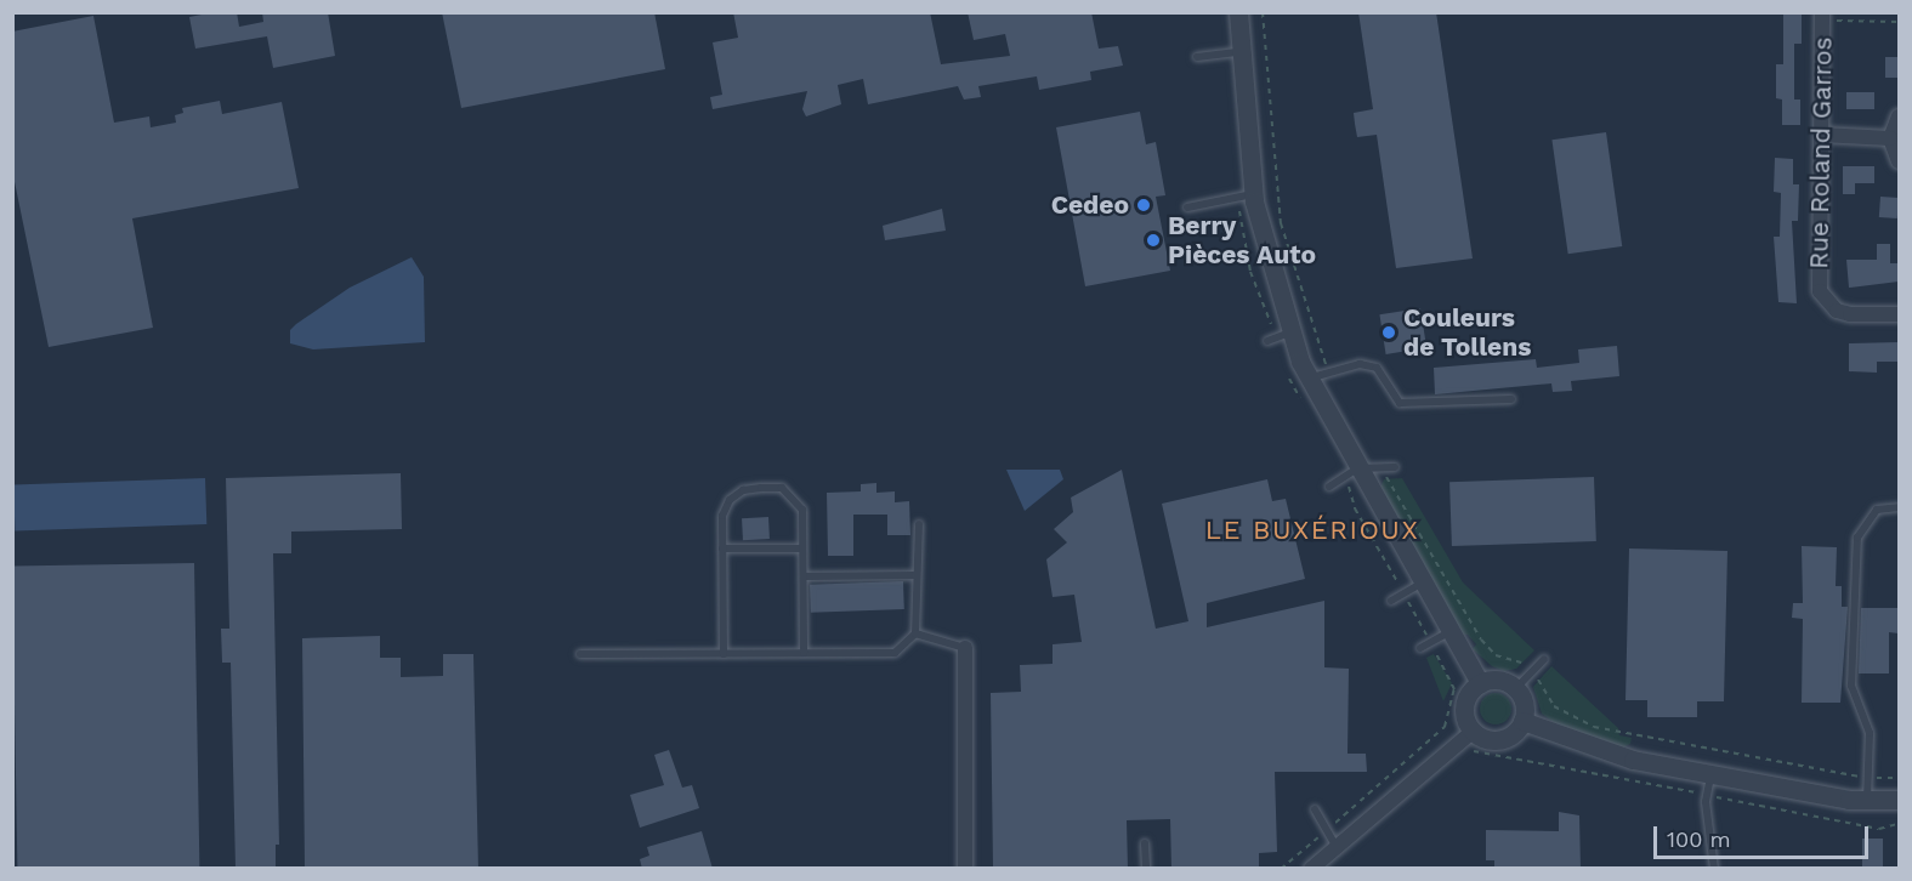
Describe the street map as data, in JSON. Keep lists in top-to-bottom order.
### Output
{
  "streets": {
    "street": ["Rue Roland Garros"]
  },
  "districts": ["LE BUXÉRIOUX"],
  "places": ["Cedeo", "Berry Pièces Auto", "Couleurs de Tollens"],
  "scale_bar": "100 m"
}
